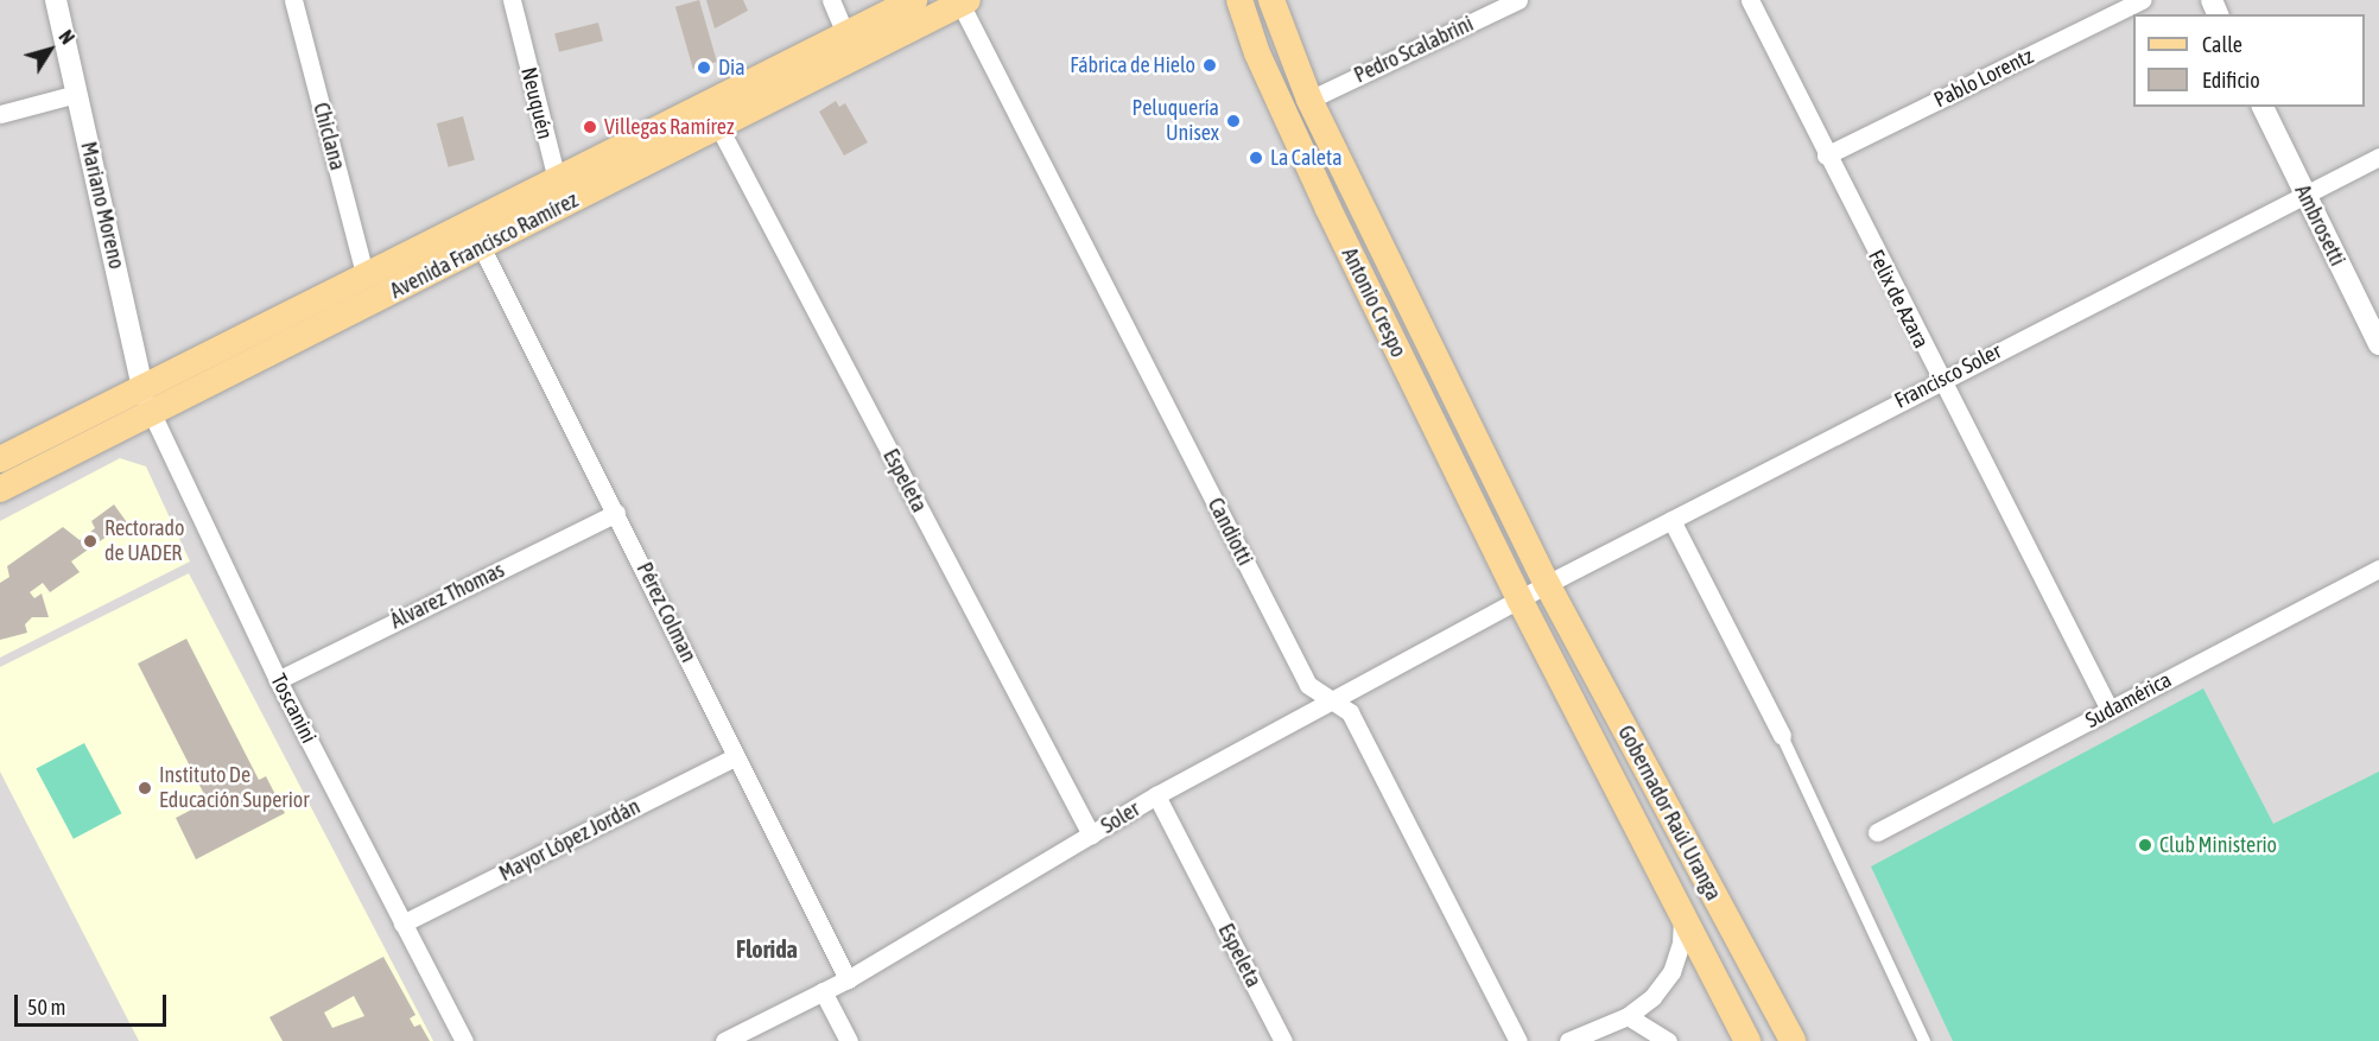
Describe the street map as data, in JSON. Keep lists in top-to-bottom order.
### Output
{
  "streets": {
    "main road": ["Avenida Francisco Ramírez", "Antonio Crespo", "Gobernador Raúl Uranga"],
    "street": [
      "Pedro Scalabrini",
      "Pablo Lorentz",
      "Neuquén",
      "Chiclana",
      "Mariano Moreno",
      "Ambrosetti",
      "Felix de Azara",
      "Francisco Soler",
      "Espeleta",
      "Candiotti",
      "Álvarez Thomas",
      "Pérez Colman",
      "Sudamérica",
      "Toscanini",
      "Soler",
      "Mayor López Jordán"
    ]
  },
  "crossings": [
    ["Pedro Scalabrini", "Antonio Crespo"],
    ["Pablo Lorentz", "Felix de Azara"],
    ["Neuquén", "Avenida Francisco Ramírez"],
    ["Chiclana", "Avenida Francisco Ramírez"],
    ["Mariano Moreno", "Avenida Francisco Ramírez"],
    ["Mariano Moreno", "Toscanini"],
    ["Ambrosetti", "Francisco Soler"],
    ["Avenida Francisco Ramírez", "Espeleta"],
    ["Avenida Francisco Ramírez", "Candiotti"],
    ["Avenida Francisco Ramírez", "Pérez Colman"],
    ["Avenida Francisco Ramírez", "Toscanini"],
    ["Felix de Azara", "Francisco Soler"],
    ["Felix de Azara", "Sudamérica"],
    ["Antonio Crespo", "Francisco Soler"],
    ["Antonio Crespo", "Gobernador Raúl Uranga"],
    ["Antonio Crespo", "Soler"],
    ["Francisco Soler", "Gobernador Raúl Uranga"],
    ["Francisco Soler", "Soler"],
    ["Espeleta", "Soler"],
    ["Candiotti", "Soler"],
    ["Álvarez Thomas", "Pérez Colman"],
    ["Álvarez Thomas", "Toscanini"],
    ["Pérez Colman", "Soler"],
    ["Pérez Colman", "Mayor López Jordán"],
    ["Toscanini", "Mayor López Jordán"],
    ["Gobernador Raúl Uranga", "Soler"]
  ],
  "districts": ["Florida"],
  "places": [
    "Fábrica de Hielo",
    "Dia",
    "Peluquería Unisex",
    "Villegas Ramírez",
    "La Caleta",
    "Rectorado de UADER",
    "Instituto De Educación Superior",
    "Club Ministerio"
  ],
  "legend": ["Calle", "Edificio"],
  "scale_bar": "50 m",
  "north": "top right"
}
